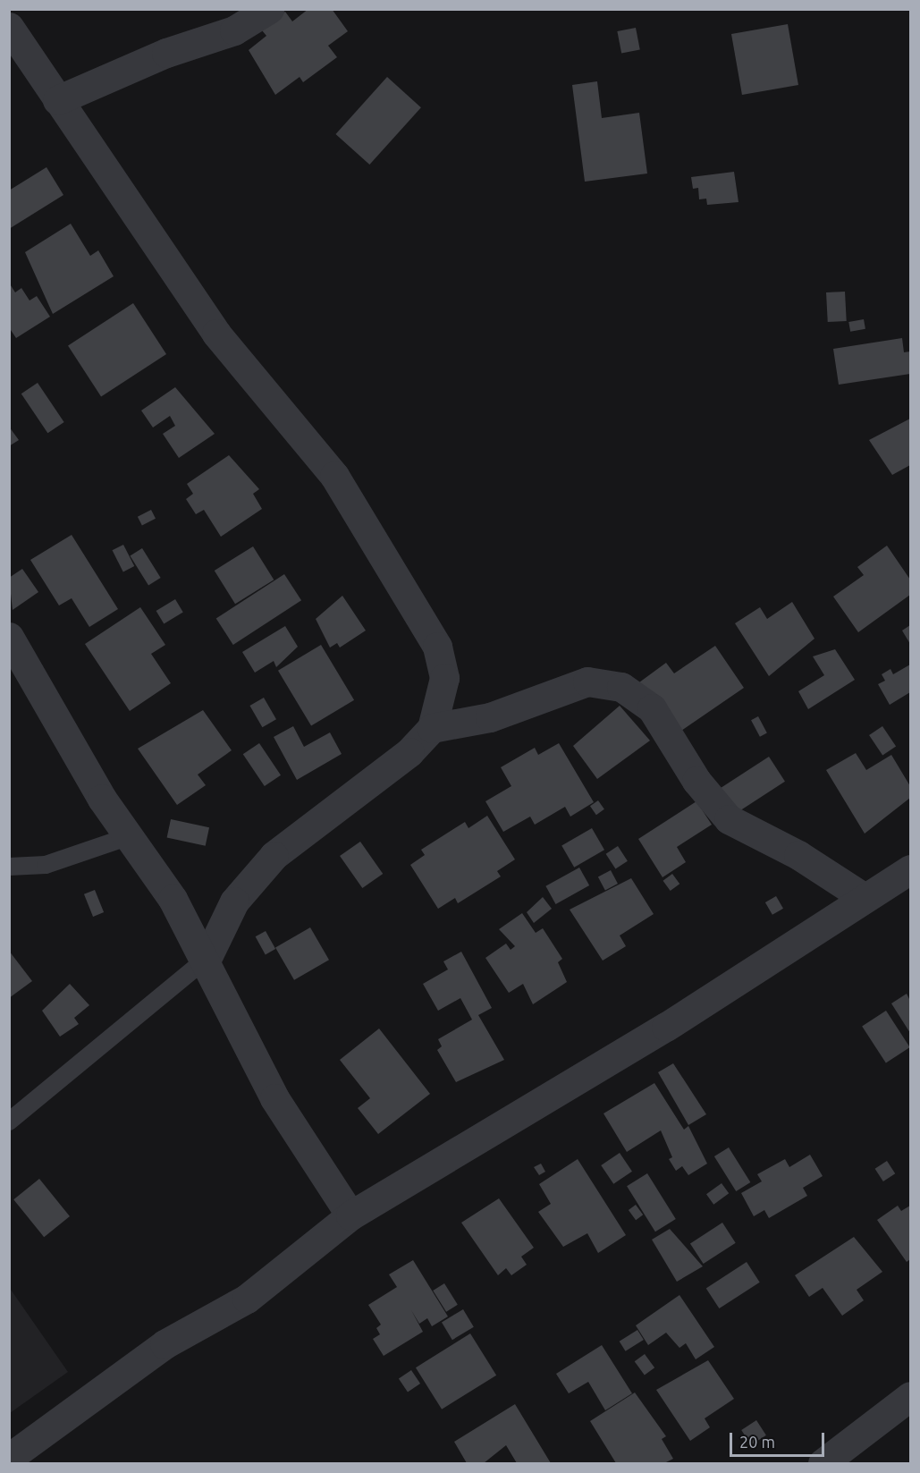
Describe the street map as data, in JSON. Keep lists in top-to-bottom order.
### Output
{
  "scale_bar": "20 m"
}
